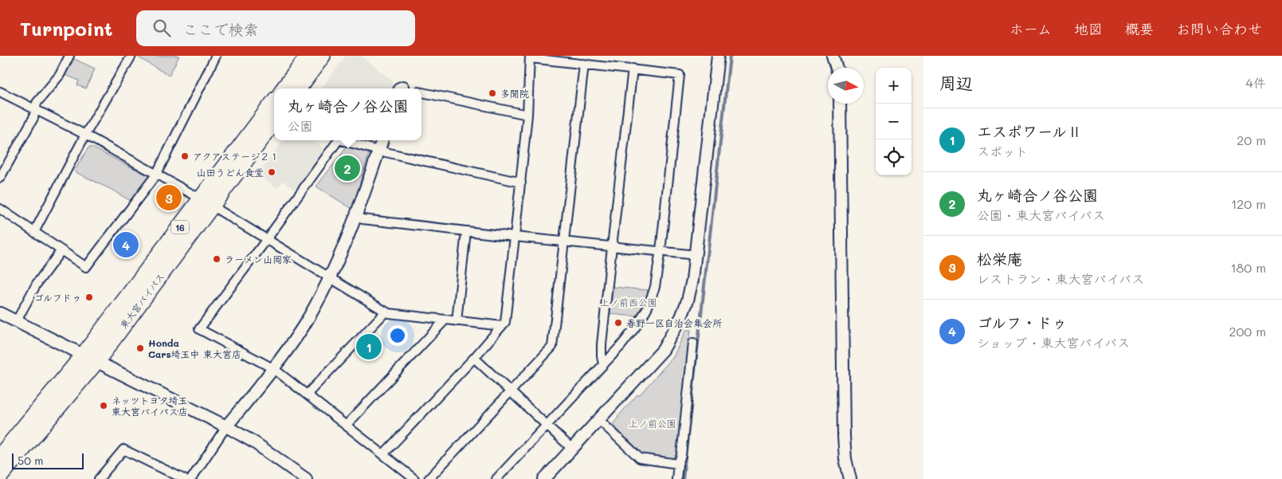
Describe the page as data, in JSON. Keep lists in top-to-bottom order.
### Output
{
  "streets": {
    "highway": ["16", "東大宮バイパス"]
  },
  "parks": ["上ノ前西公園", "上ノ前公園"],
  "places": [
    "多聞院",
    "アクアステージ２１",
    "山田うどん食堂",
    "ラーメン山岡家",
    "ゴルフドゥ",
    "春野一区自治会集会所",
    "Honda Cars埼玉中 東大宮店",
    "ネッツトヨタ埼玉 東大宮バイパス店"
  ],
  "scale_bar": "50 m",
  "north": "right",
  "page": {
    "header": "Turnpoint",
    "search": "ここで検索",
    "nav": [
      "ホーム",
      "地図",
      "概要",
      "お問い合わせ"
    ],
    "heading": ["周辺", "4件"],
    "map_buttons": ["+", "−"],
    "popup": ["丸ヶ崎合ノ谷公園", "公園"],
    "list": [
      {
        "mark": "1",
        "name": "エスポワールⅡ",
        "note": "スポット",
        "value": "20 m"
      },
      {
        "mark": "2",
        "name": "丸ヶ崎合ノ谷公園",
        "note": "公園 · 東大宮バイパス",
        "value": "120 m"
      },
      {
        "mark": "3",
        "name": "松栄庵",
        "note": "レストラン · 東大宮バイパス",
        "value": "180 m"
      },
      {
        "mark": "4",
        "name": "ゴルフ・ドゥ",
        "note": "ショップ · 東大宮バイパス",
        "value": "200 m"
      }
    ],
    "pins": [
      "2",
      "3",
      "4",
      "1"
    ],
    "scale": "50 m"
  }
}
